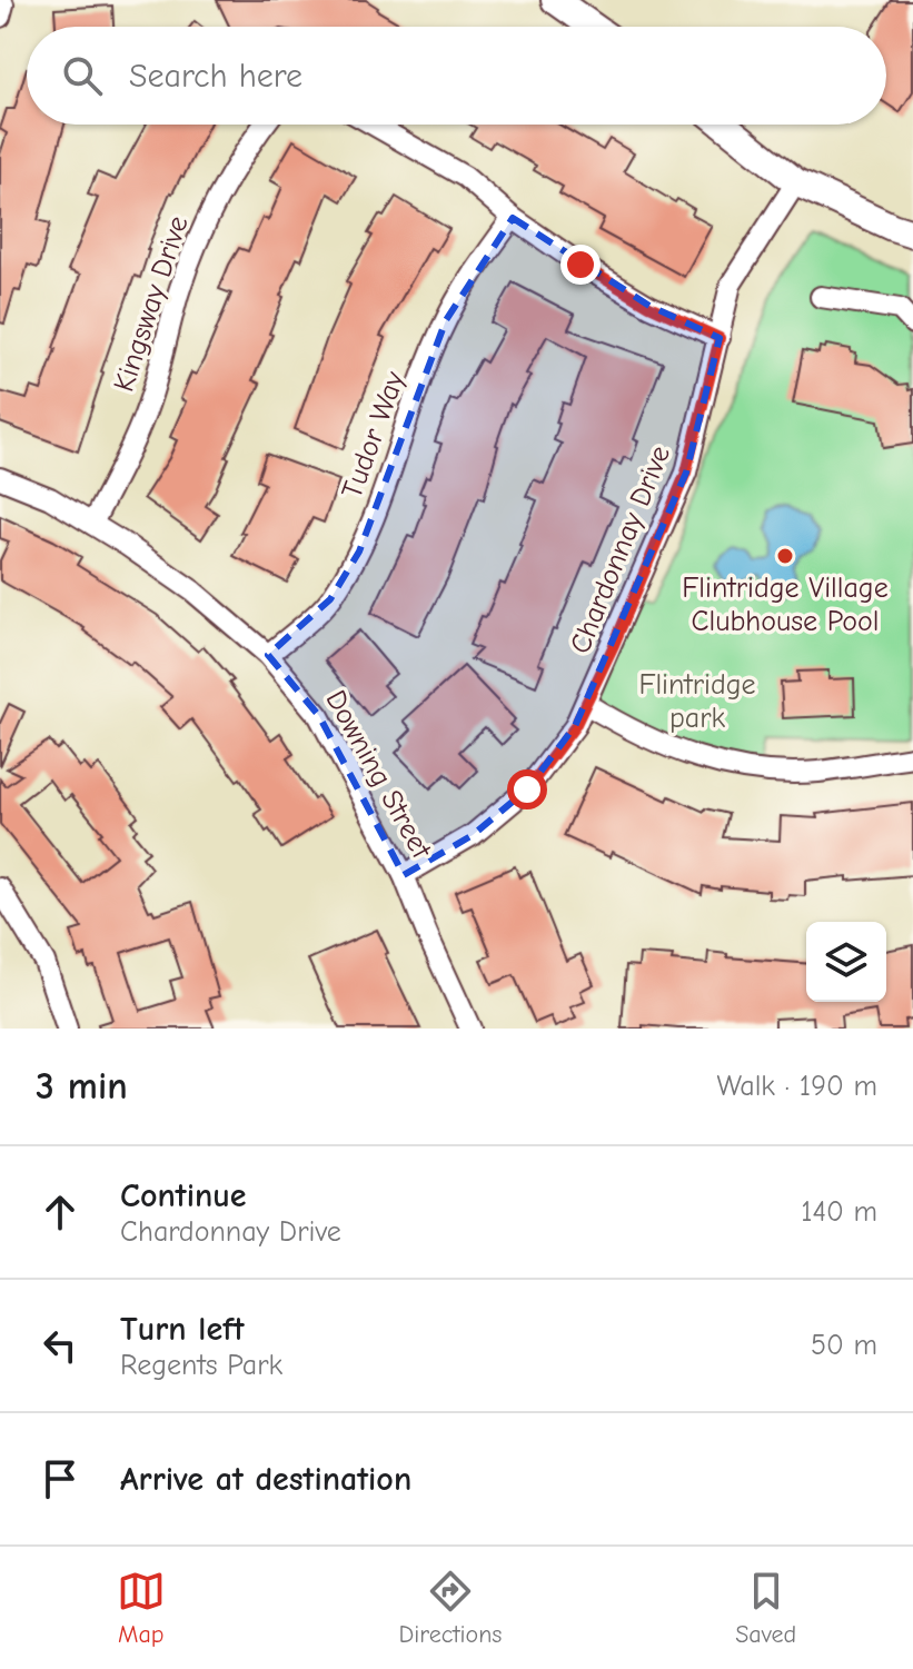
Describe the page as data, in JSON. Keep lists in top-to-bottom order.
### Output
{
  "streets": {
    "street": [
      "Kingsway Drive",
      "Tudor Way",
      "Chardonnay Drive",
      "Downing Street"
    ]
  },
  "crossings": [
    ["Kingsway Drive", "Downing Street"],
    ["Tudor Way", "Downing Street"],
    ["Chardonnay Drive", "Downing Street"]
  ],
  "parks": ["Flintridge park"],
  "places": ["Flintridge Village Clubhouse Pool"],
  "page": {
    "search": "Search here",
    "heading": ["3 min", "Walk · 190 m"],
    "list": [
      ["Continue", "Chardonnay Drive", "140 m"],
      ["Turn left", "Regents Park", "50 m"],
      "Arrive at destination"
    ],
    "nav": ["Map", "Directions", "Saved"]
  }
}
